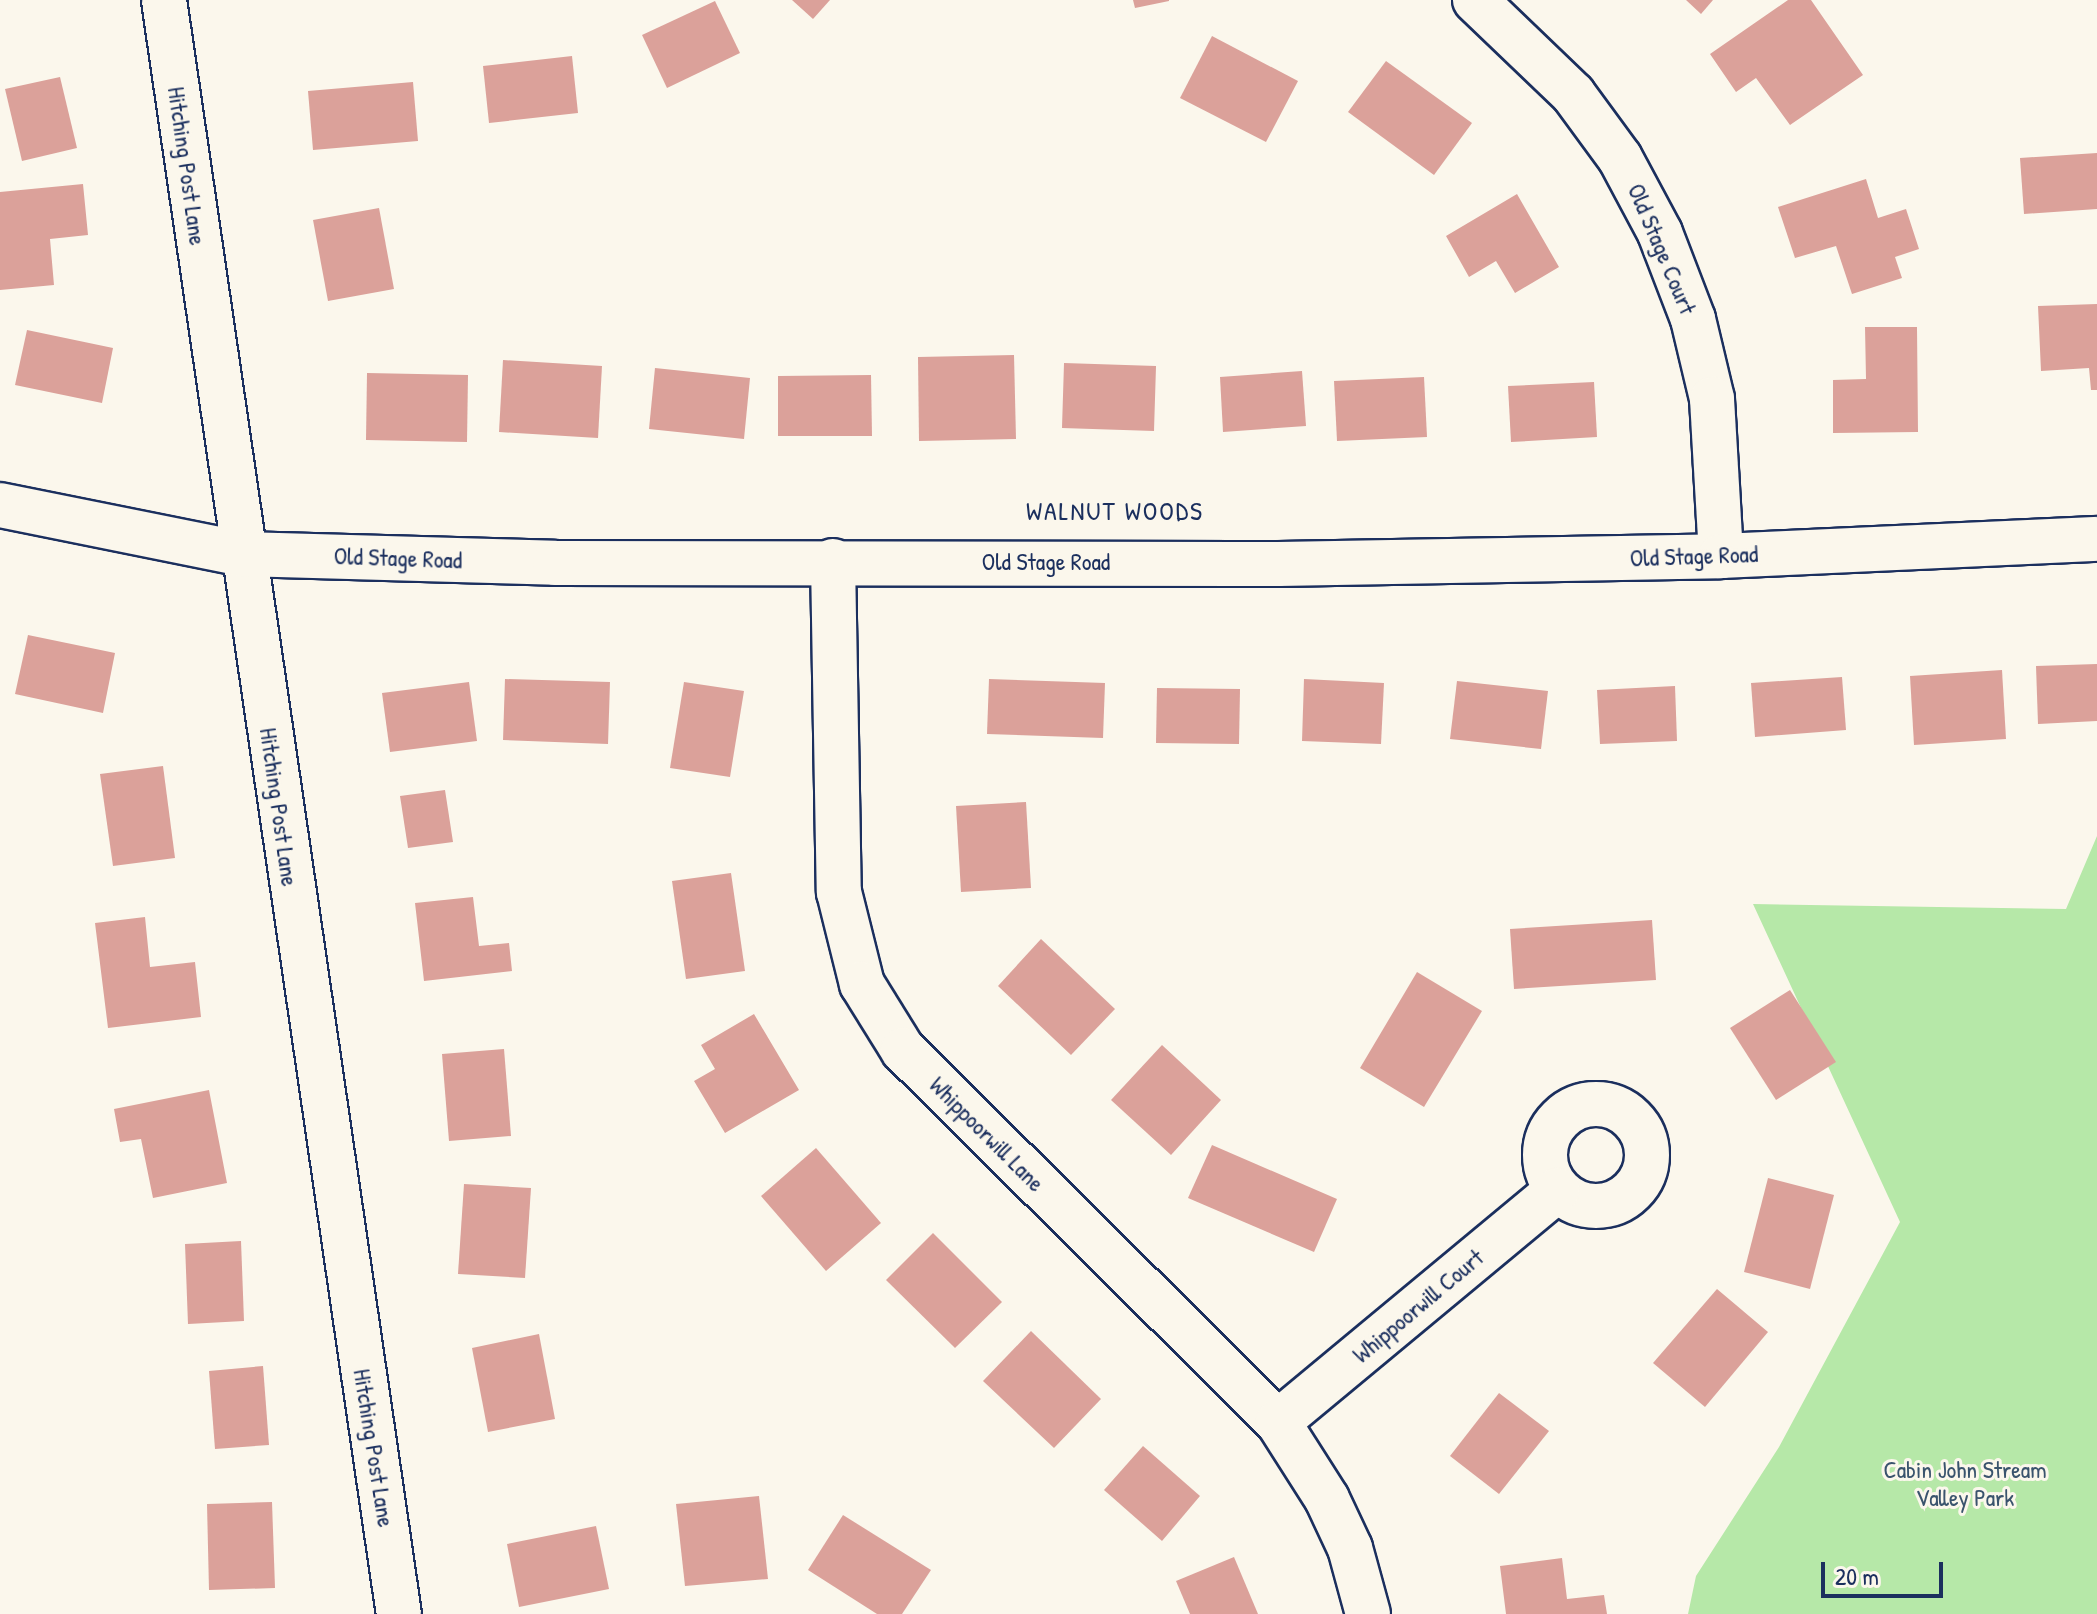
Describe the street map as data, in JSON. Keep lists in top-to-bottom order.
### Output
{
  "streets": {
    "street": [
      "Hitching Post Lane",
      "Old Stage Court",
      "Old Stage Road",
      "Whippoorwill Lane",
      "Whippoorwill Court"
    ]
  },
  "crossings": [
    ["Hitching Post Lane", "Old Stage Road"],
    ["Old Stage Court", "Old Stage Road"],
    ["Old Stage Road", "Whippoorwill Lane"],
    ["Whippoorwill Lane", "Whippoorwill Court"]
  ],
  "districts": ["WALNUT WOODS"],
  "parks": ["Cabin John Stream Valley Park"],
  "scale_bar": "20 m"
}
